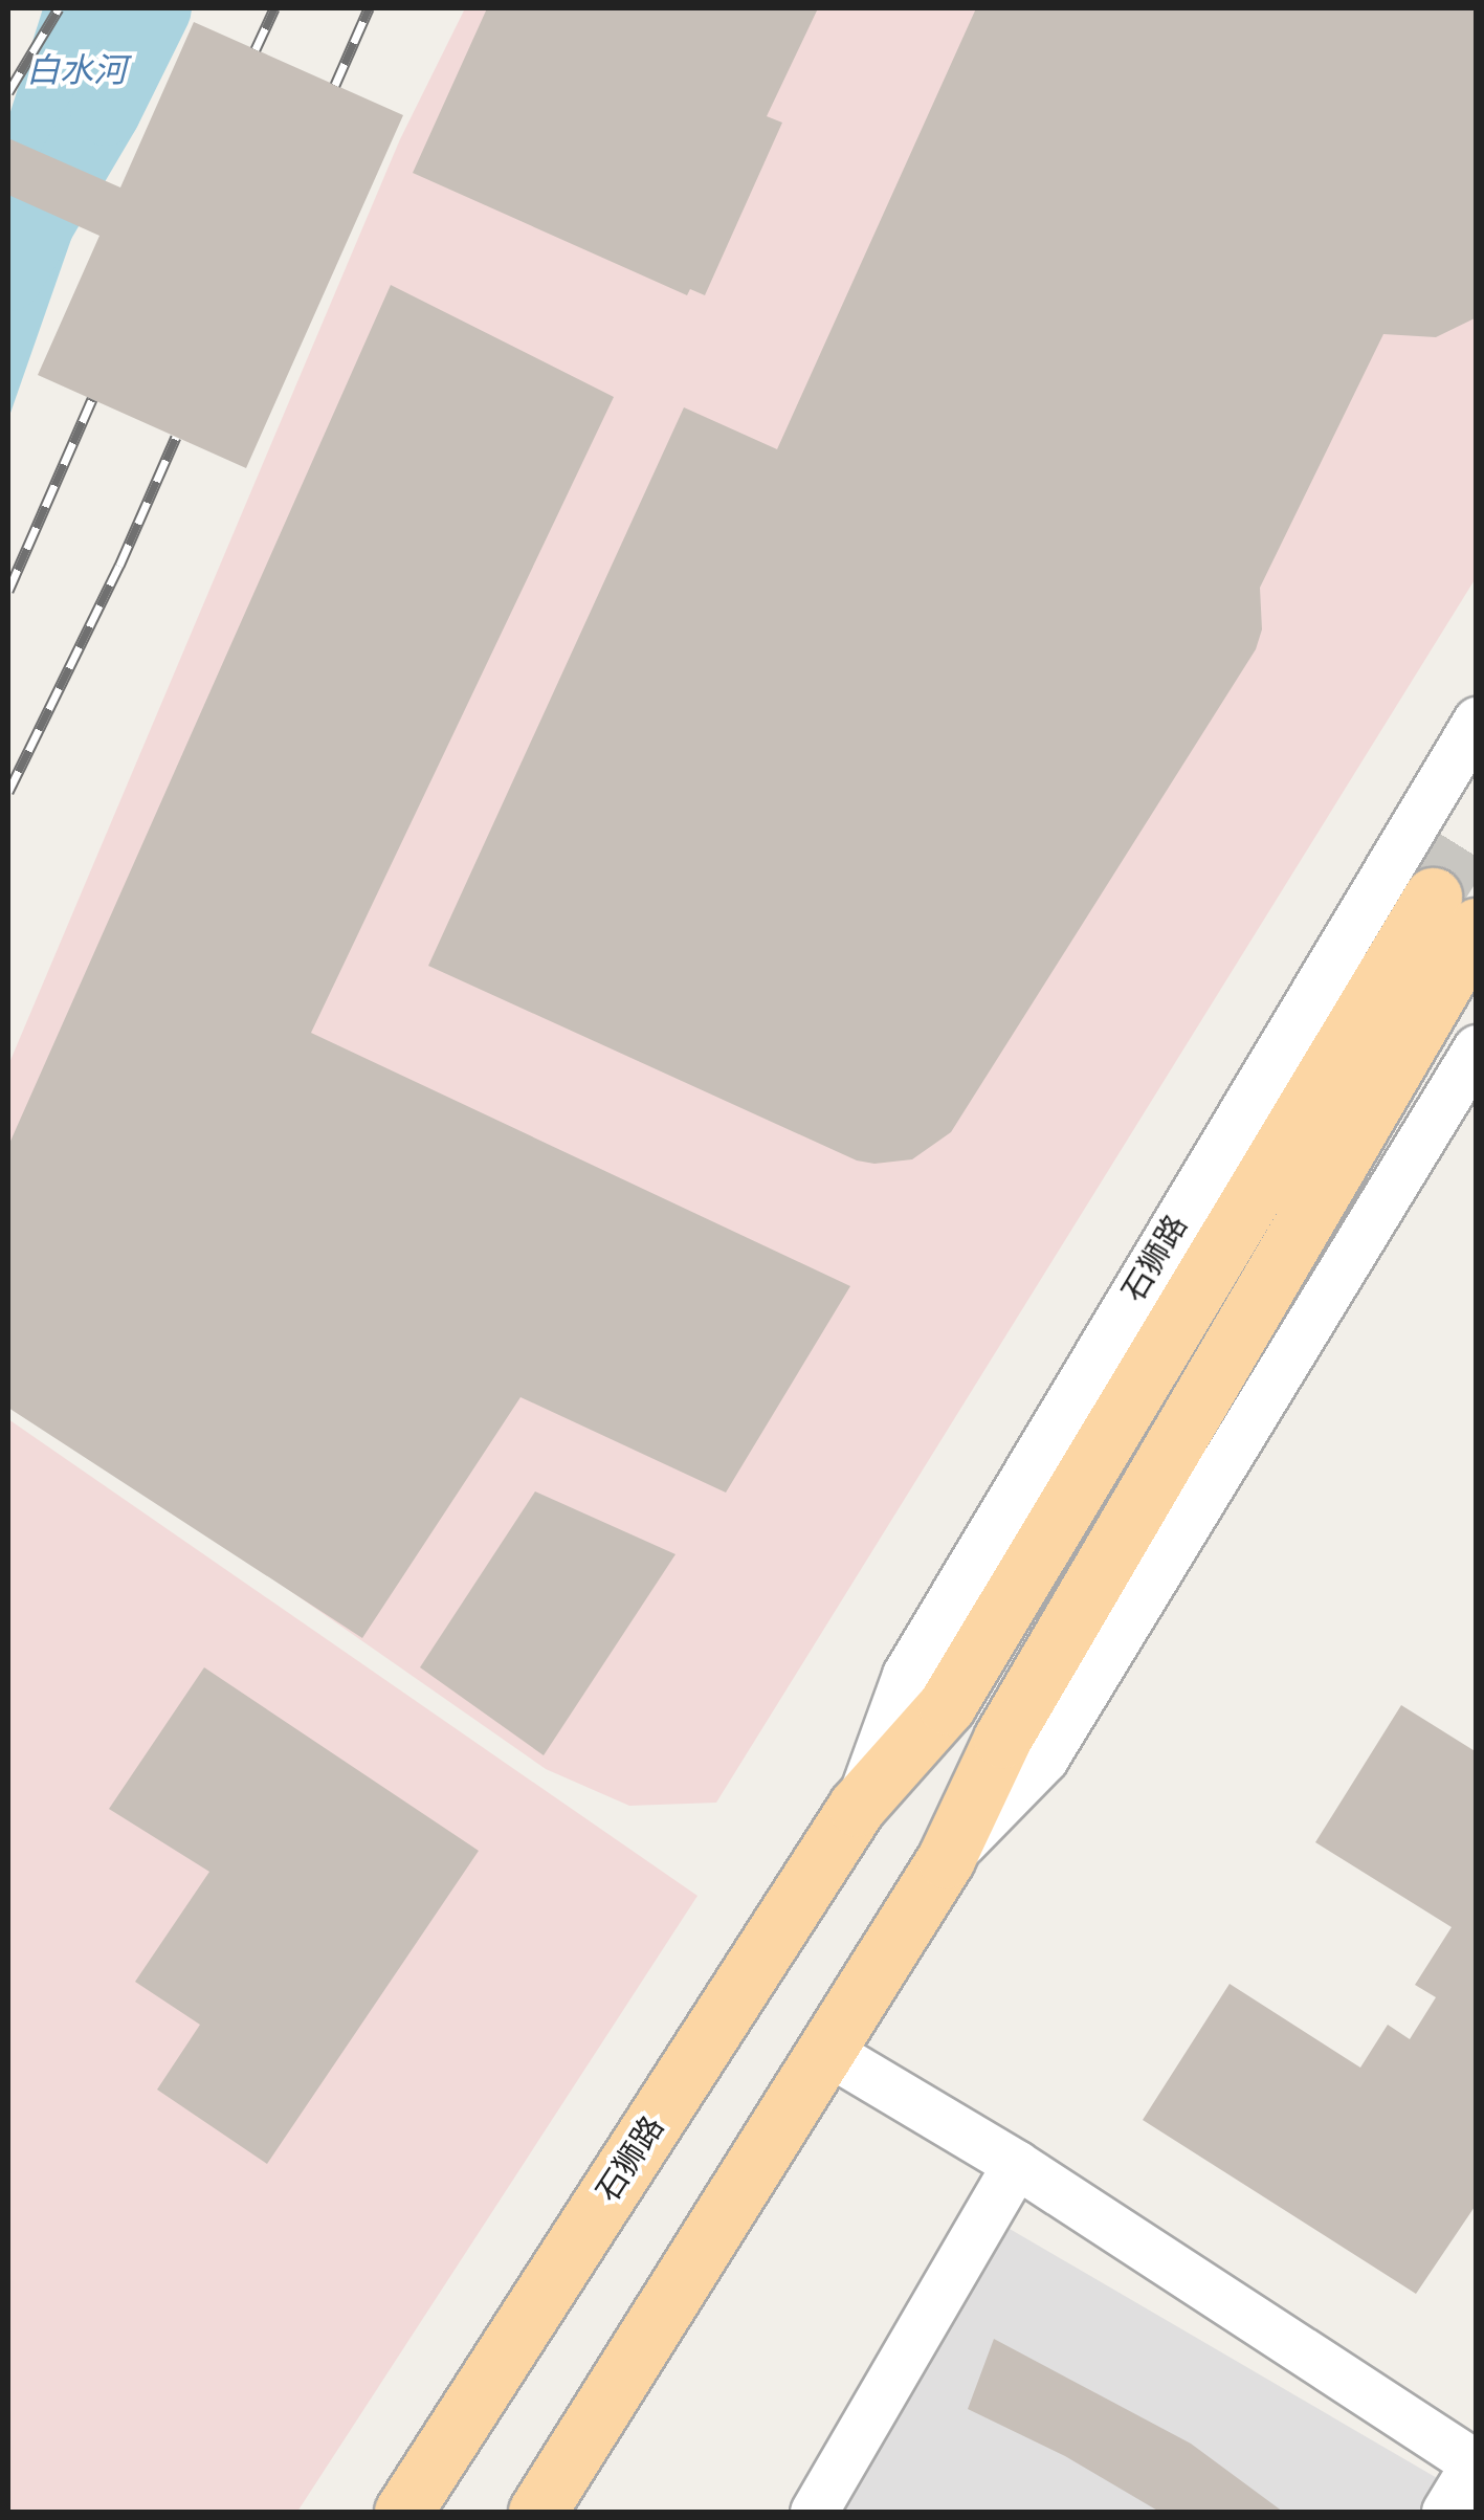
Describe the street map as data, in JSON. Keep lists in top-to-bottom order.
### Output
{
  "streets": {
    "main road": ["石狮路"]
  },
  "water": ["白水河"]
}
